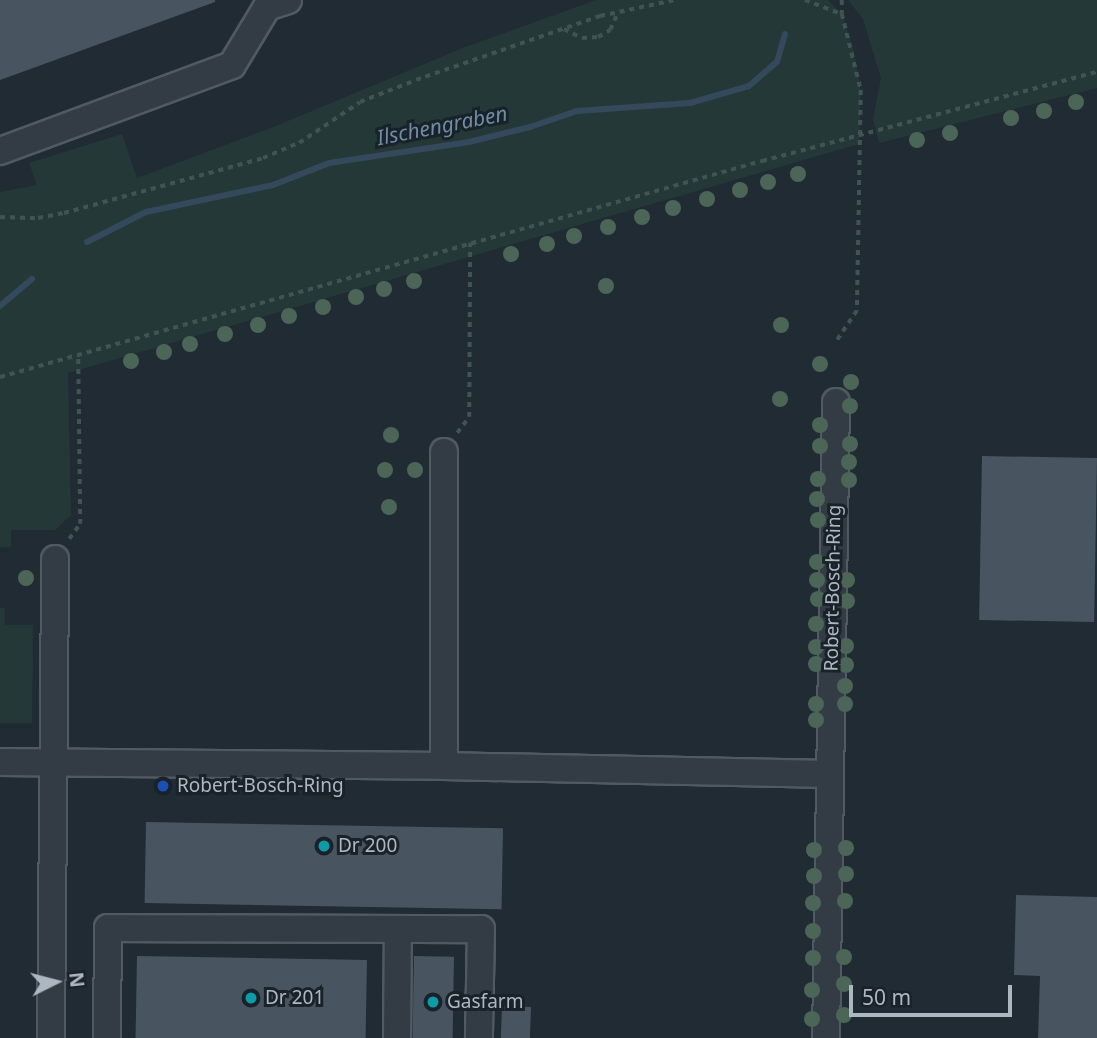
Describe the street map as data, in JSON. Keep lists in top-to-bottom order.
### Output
{
  "streets": {
    "street": ["Robert-Bosch-Ring"]
  },
  "water": ["Ilschengraben"],
  "places": [
    "Robert-Bosch-Ring",
    "Dr 200",
    "Dr 201",
    "Gasfarm"
  ],
  "scale_bar": "50 m",
  "north": "right"
}
